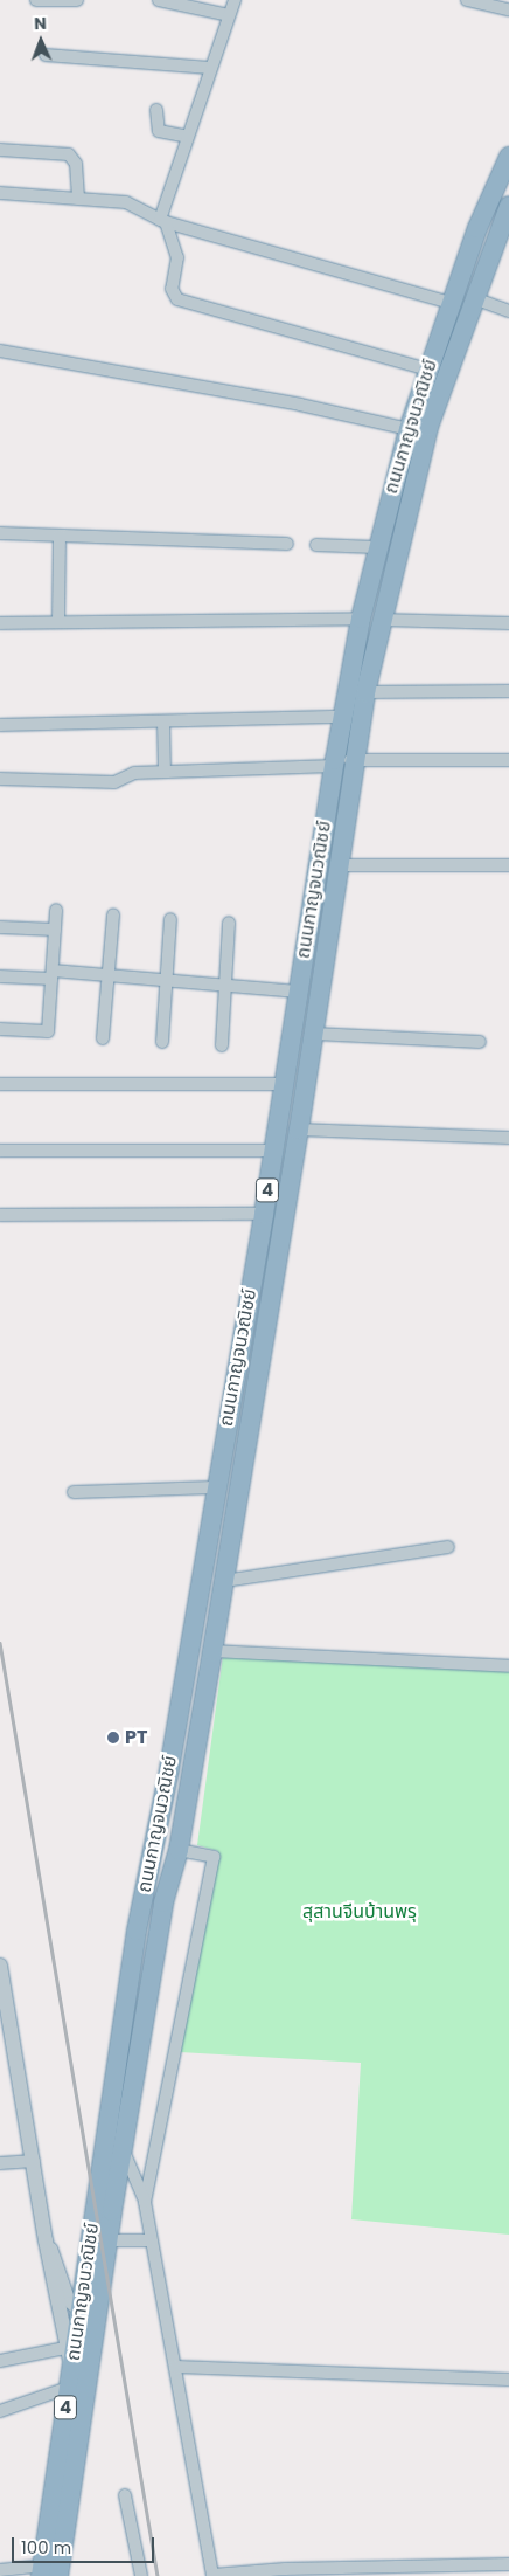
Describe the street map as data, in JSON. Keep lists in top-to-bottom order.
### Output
{
  "streets": {
    "highway": ["ถนนกาญจนวณิชย์", "4"]
  },
  "parks": ["สุสานจีนบ้านพรุ"],
  "places": ["PT"],
  "scale_bar": "100 m",
  "north": "top"
}
